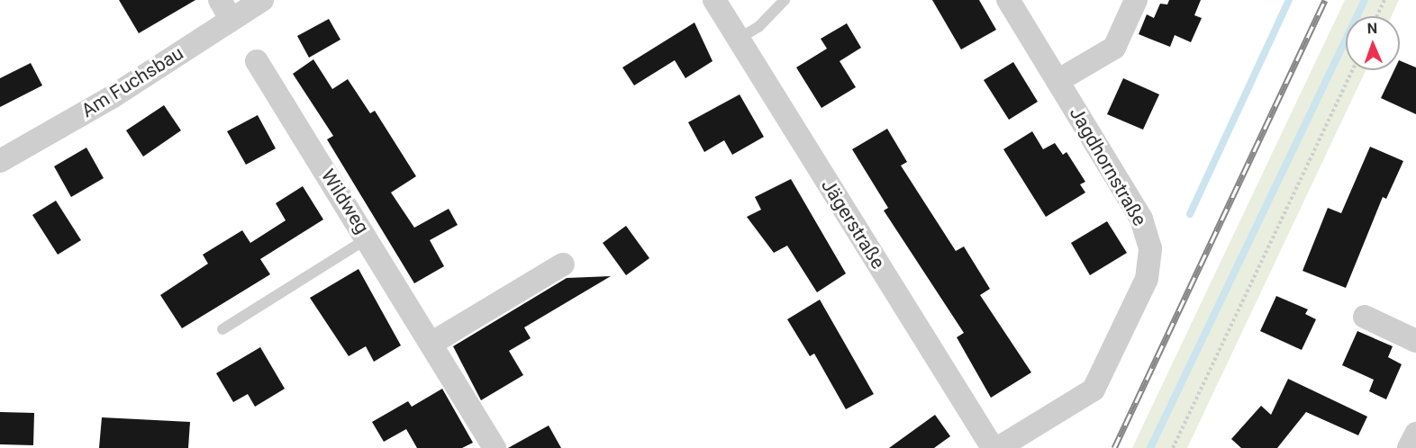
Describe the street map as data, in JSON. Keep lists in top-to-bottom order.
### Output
{
  "streets": {
    "street": [
      "Am Fuchsbau",
      "Jagdhornstraße",
      "Wildweg",
      "Jägerstraße"
    ]
  },
  "north": "top"
}
